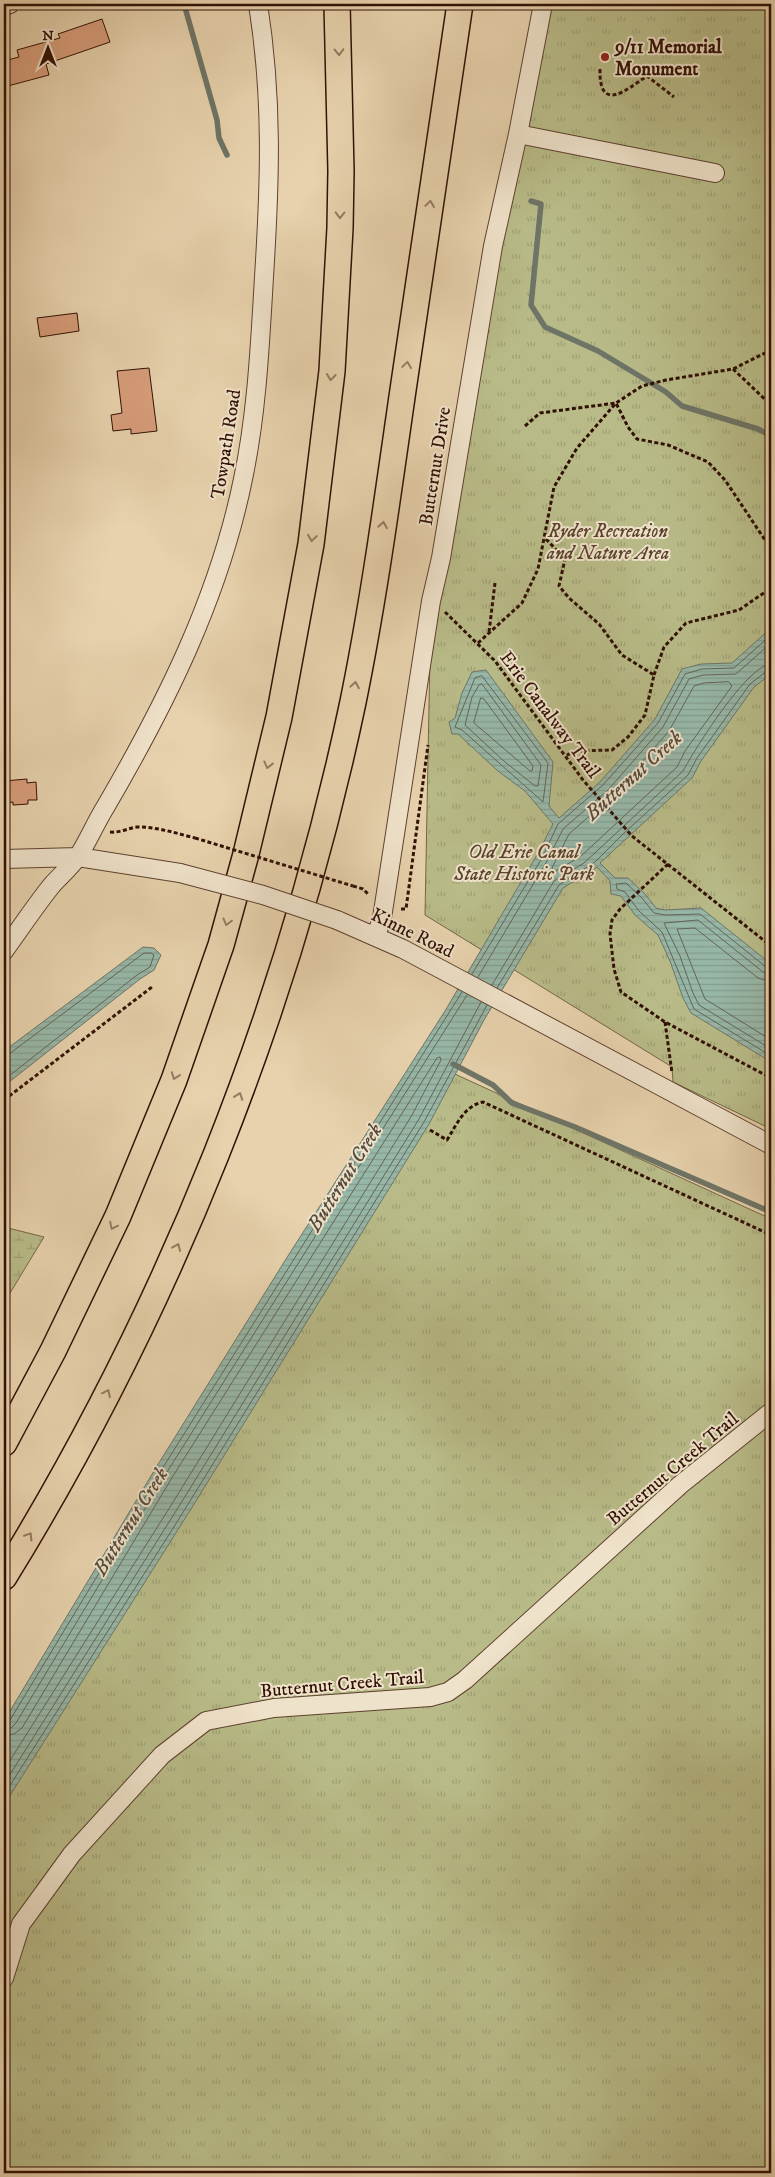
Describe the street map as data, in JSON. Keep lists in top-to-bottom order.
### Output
{
  "streets": {
    "street": [
      "Towpath Road",
      "Butternut Drive",
      "Kinne Road",
      "Butternut Creek Trail"
    ],
    "path": ["Erie Canalway Trail"]
  },
  "crossings": [
    ["Towpath Road", "Kinne Road"],
    ["Butternut Drive", "Kinne Road"]
  ],
  "water": ["Butternut Creek"],
  "parks": ["Ryder Recreation and Nature Area", "Old Erie Canal State Historic Park"],
  "places": ["9/11 Memorial Monument"],
  "north": "top"
}
